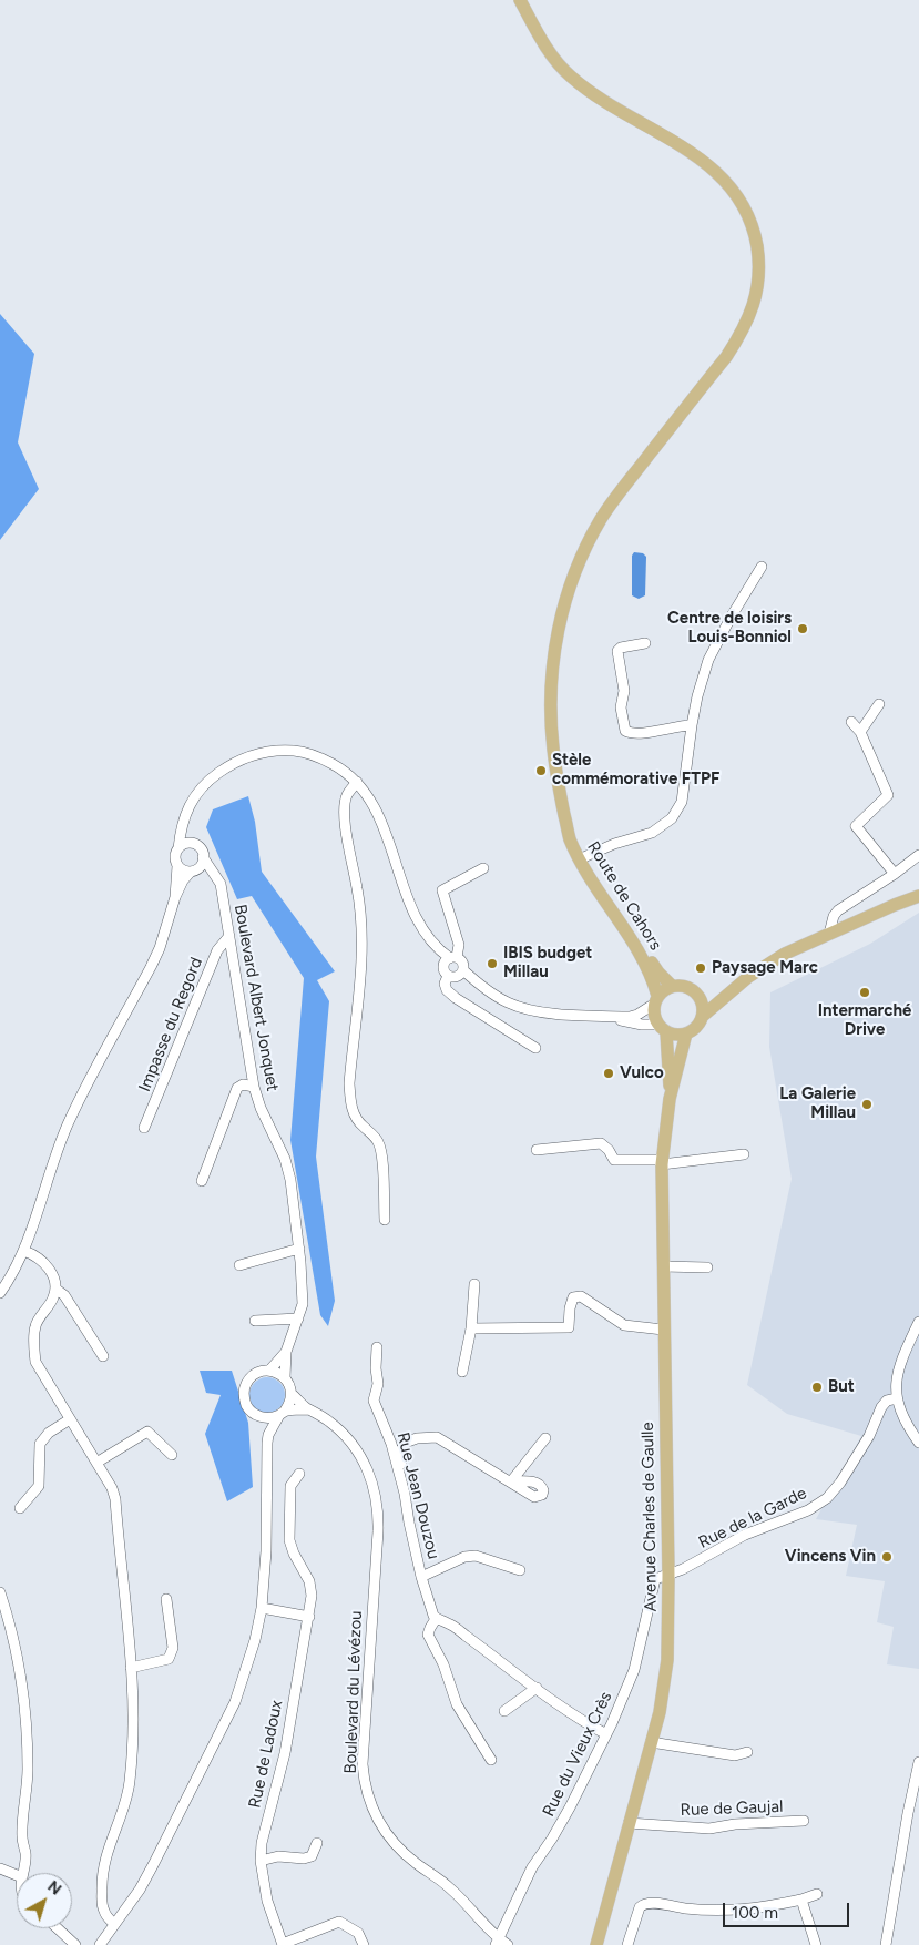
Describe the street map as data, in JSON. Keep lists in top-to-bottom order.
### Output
{
  "streets": {
    "main road": ["Route de Cahors", "Avenue Charles de Gaulle"],
    "street": [
      "Boulevard Albert Jonquet",
      "Impasse du Regord",
      "Rue Jean Douzou",
      "Rue de la Garde",
      "Boulevard du Lévézou",
      "Rue de Ladoux",
      "Rue du Vieux Crès",
      "Rue de Gaujal"
    ]
  },
  "crossings": [
    ["Boulevard Albert Jonquet", "Impasse du Regord"],
    ["Boulevard Albert Jonquet", "Boulevard du Lévézou"],
    ["Avenue Charles de Gaulle", "Rue de la Garde"],
    ["Avenue Charles de Gaulle", "Rue du Vieux Crès"],
    ["Avenue Charles de Gaulle", "Rue de Gaujal"],
    ["Rue de la Garde", "Rue du Vieux Crès"],
    ["Boulevard du Lévézou", "Rue du Vieux Crès"]
  ],
  "places": [
    "Centre de loisirs Louis-Bonniol",
    "Stèle commémorative FTPF",
    "IBIS budget Millau",
    "Paysage Marc",
    "Intermarché Drive",
    "Vulco",
    "La Galerie Millau",
    "But",
    "Vincens Vin"
  ],
  "scale_bar": "100 m",
  "north": "top right"
}
